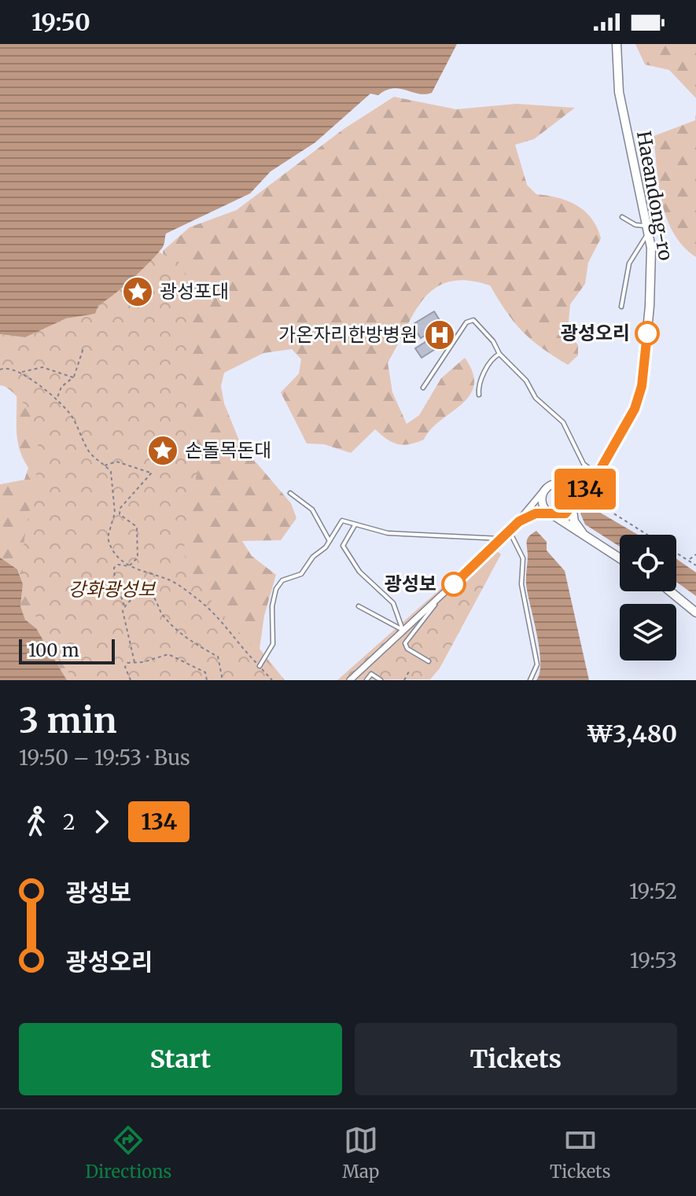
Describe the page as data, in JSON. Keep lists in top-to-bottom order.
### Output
{
  "streets": {
    "main road": ["Haeandong-ro"]
  },
  "parks": ["강화광성보"],
  "places": {
    "place": ["광성포대", "손돌목돈대"],
    "other": ["광성오리", "광성보"],
    "hospital": ["가온자리한방병원"]
  },
  "lines": ["bus line 134"],
  "scale_bar": "100 m",
  "page": {
    "status": "19:50",
    "on_map": "134",
    "scale": "100 m",
    "heading": ["3 min", "19:50 – 19:53 · Bus", "₩3,480"],
    "legs": ["2", "134"],
    "list": [
      {
        "name": "광성보",
        "value": "19:52"
      },
      {
        "name": "광성오리",
        "value": "19:53"
      }
    ],
    "buttons": ["Start", "Tickets"],
    "tabs": ["Directions", "Map", "Tickets"]
  }
}
